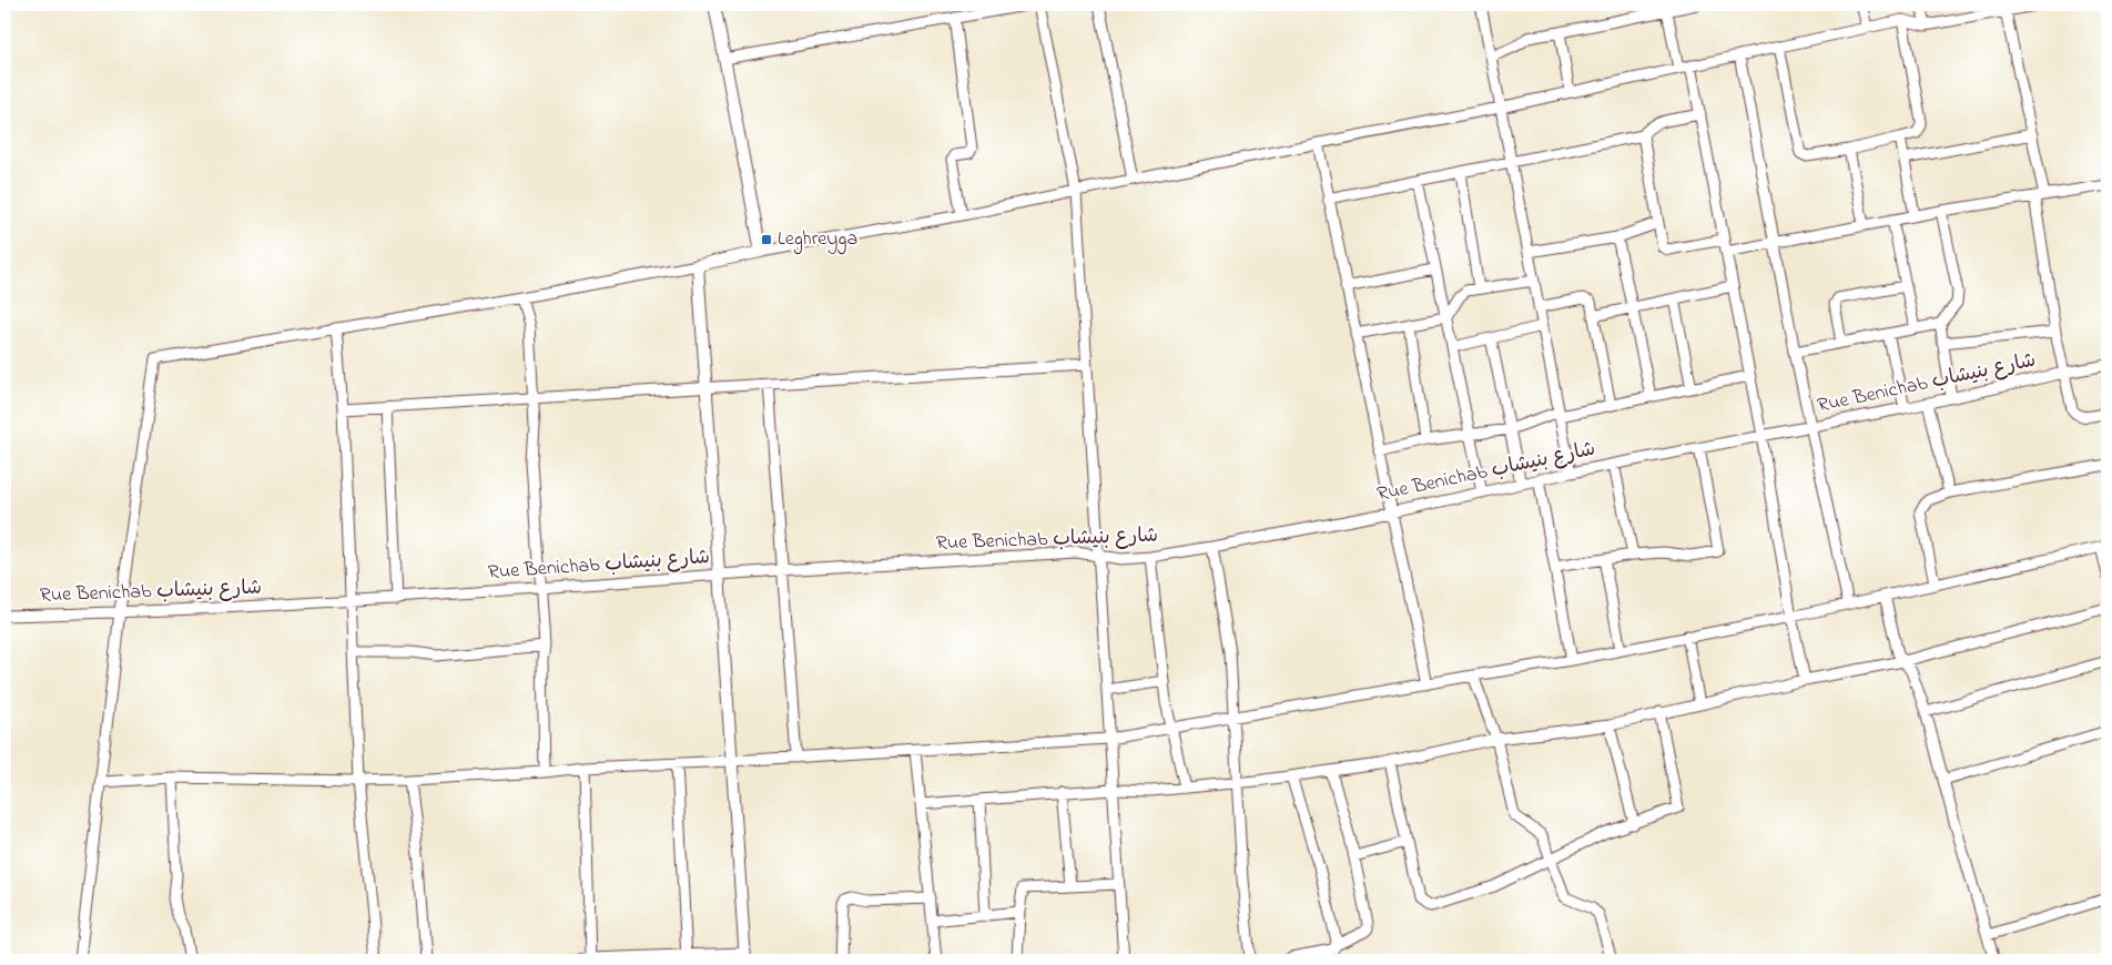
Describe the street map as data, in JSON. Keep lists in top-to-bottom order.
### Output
{
  "streets": {
    "street": ["Rue Benichab شارع بنيشاب"]
  },
  "places": {
    "transit": ["Leghreyga"]
  }
}
